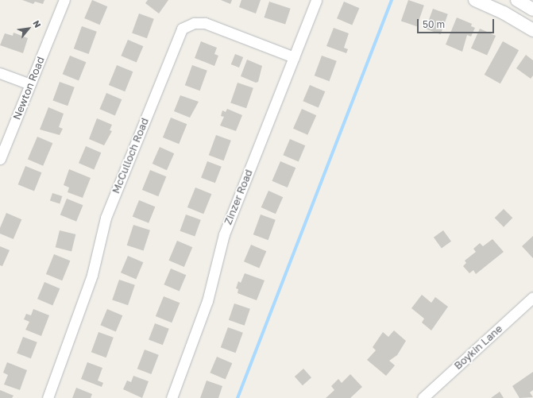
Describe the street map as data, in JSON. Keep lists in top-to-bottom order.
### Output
{
  "streets": {
    "street": [
      "Newton Road",
      "McCulloch Road",
      "Zinzer Road",
      "Boykin Lane"
    ]
  },
  "crossings": [
    ["McCulloch Road", "Zinzer Road"]
  ],
  "scale_bar": "50 m",
  "north": "top right"
}
